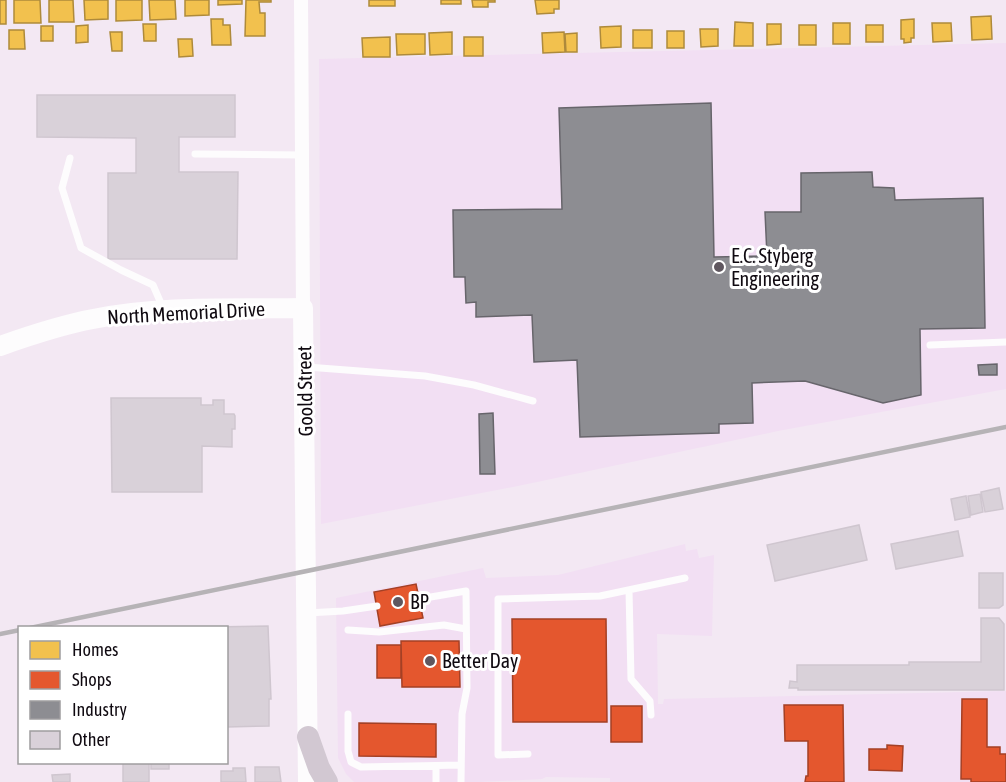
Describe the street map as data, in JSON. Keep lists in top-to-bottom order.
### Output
{
  "streets": {
    "main road": ["North Memorial Drive", "Goold Street"]
  },
  "crossings": [
    ["North Memorial Drive", "Goold Street"]
  ],
  "places": ["E.C. Styberg Engineering", "BP", "Better Day"],
  "legend": [
    "Homes",
    "Shops",
    "Industry",
    "Other"
  ]
}
